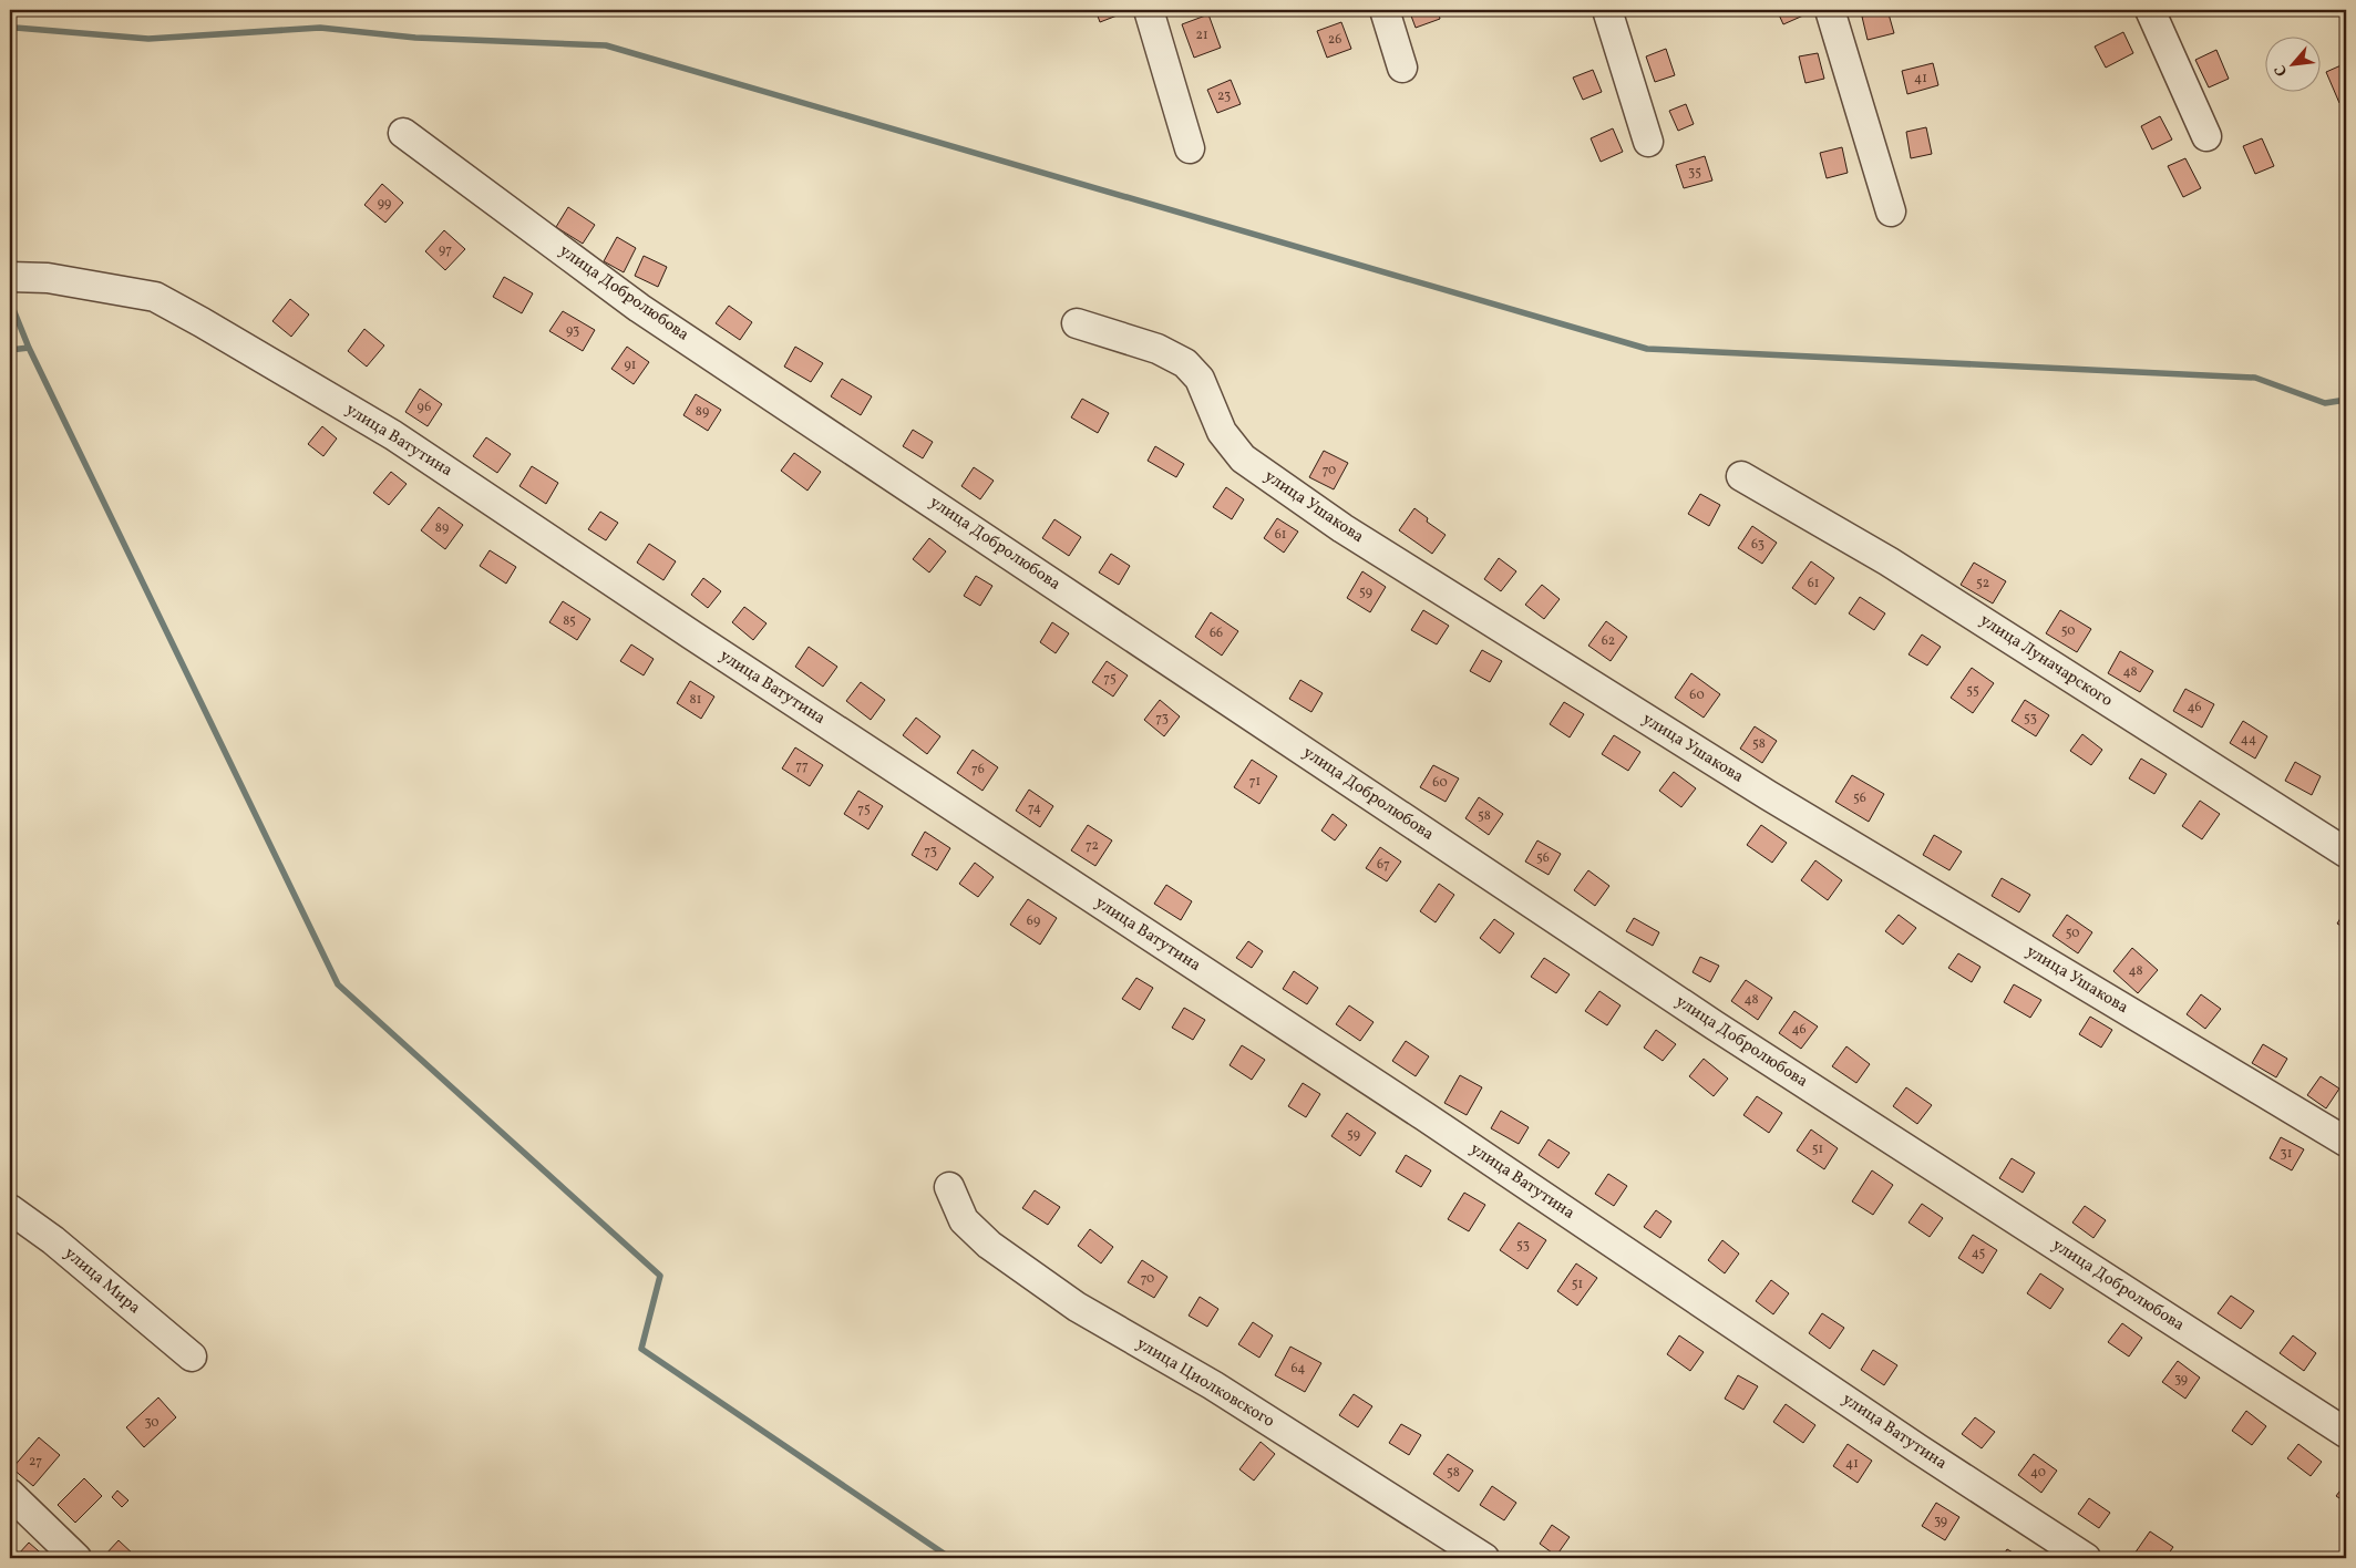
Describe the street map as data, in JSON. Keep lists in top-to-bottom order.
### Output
{
  "streets": {
    "street": [
      "улица Добролюбова",
      "улица Ватутина",
      "улица Ушакова",
      "улица Луначарского",
      "улица Мира",
      "улица Циолковского"
    ]
  },
  "house_numbers": [
    "21",
    "26",
    "41",
    "23",
    "35",
    "99",
    "97",
    "93",
    "91",
    "96",
    "89",
    "70",
    "89",
    "61",
    "63",
    "61",
    "52",
    "59",
    "85",
    "50",
    "66",
    "62",
    "48",
    "75",
    "55",
    "60",
    "81",
    "46",
    "73",
    "53",
    "44",
    "58",
    "77",
    "76",
    "71",
    "60",
    "56",
    "74",
    "75",
    "58",
    "72",
    "73",
    "56",
    "67",
    "69",
    "50",
    "48",
    "48",
    "46",
    "59",
    "51",
    "31",
    "53",
    "45",
    "70",
    "51",
    "64",
    "39",
    "30",
    "27",
    "41",
    "58",
    "40",
    "39"
  ],
  "north": "bottom left"
}
